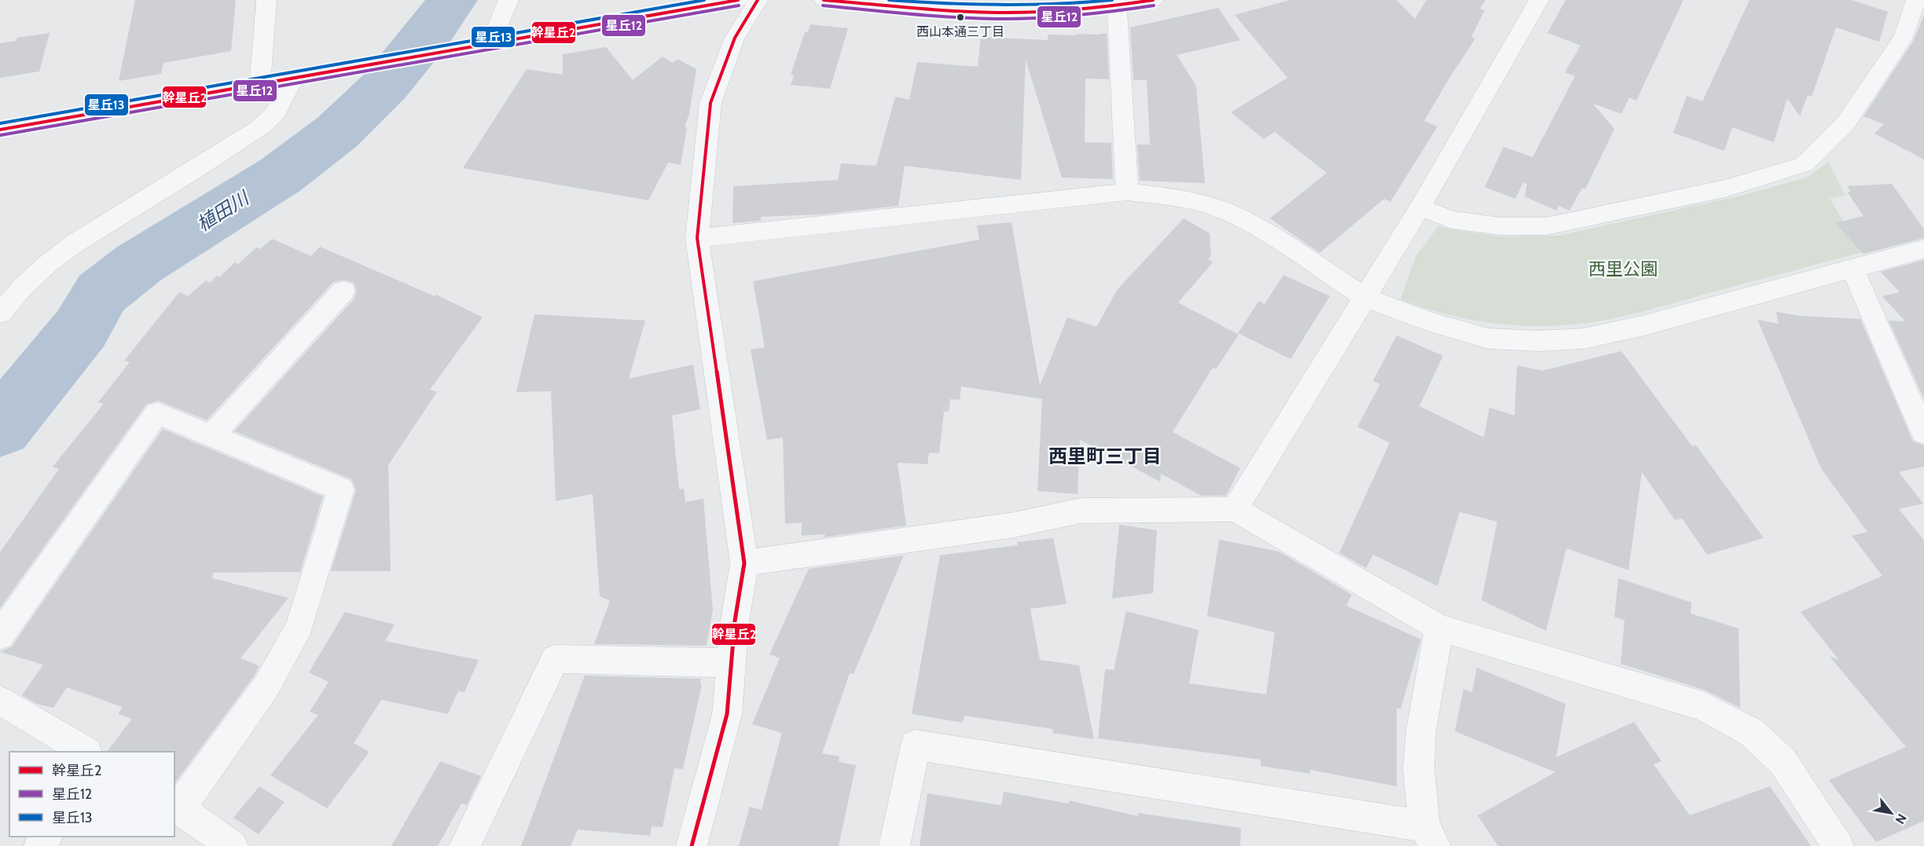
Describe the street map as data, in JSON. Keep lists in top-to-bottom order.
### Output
{
  "districts": ["西里町三丁目"],
  "water": ["植田川"],
  "parks": ["西里公園"],
  "places": ["西山本通三丁目"],
  "lines": ["transit line 幹星丘2", "transit line 星丘13", "transit line 星丘12"],
  "legend": ["幹星丘2", "星丘12", "星丘13"],
  "north": "bottom right"
}
